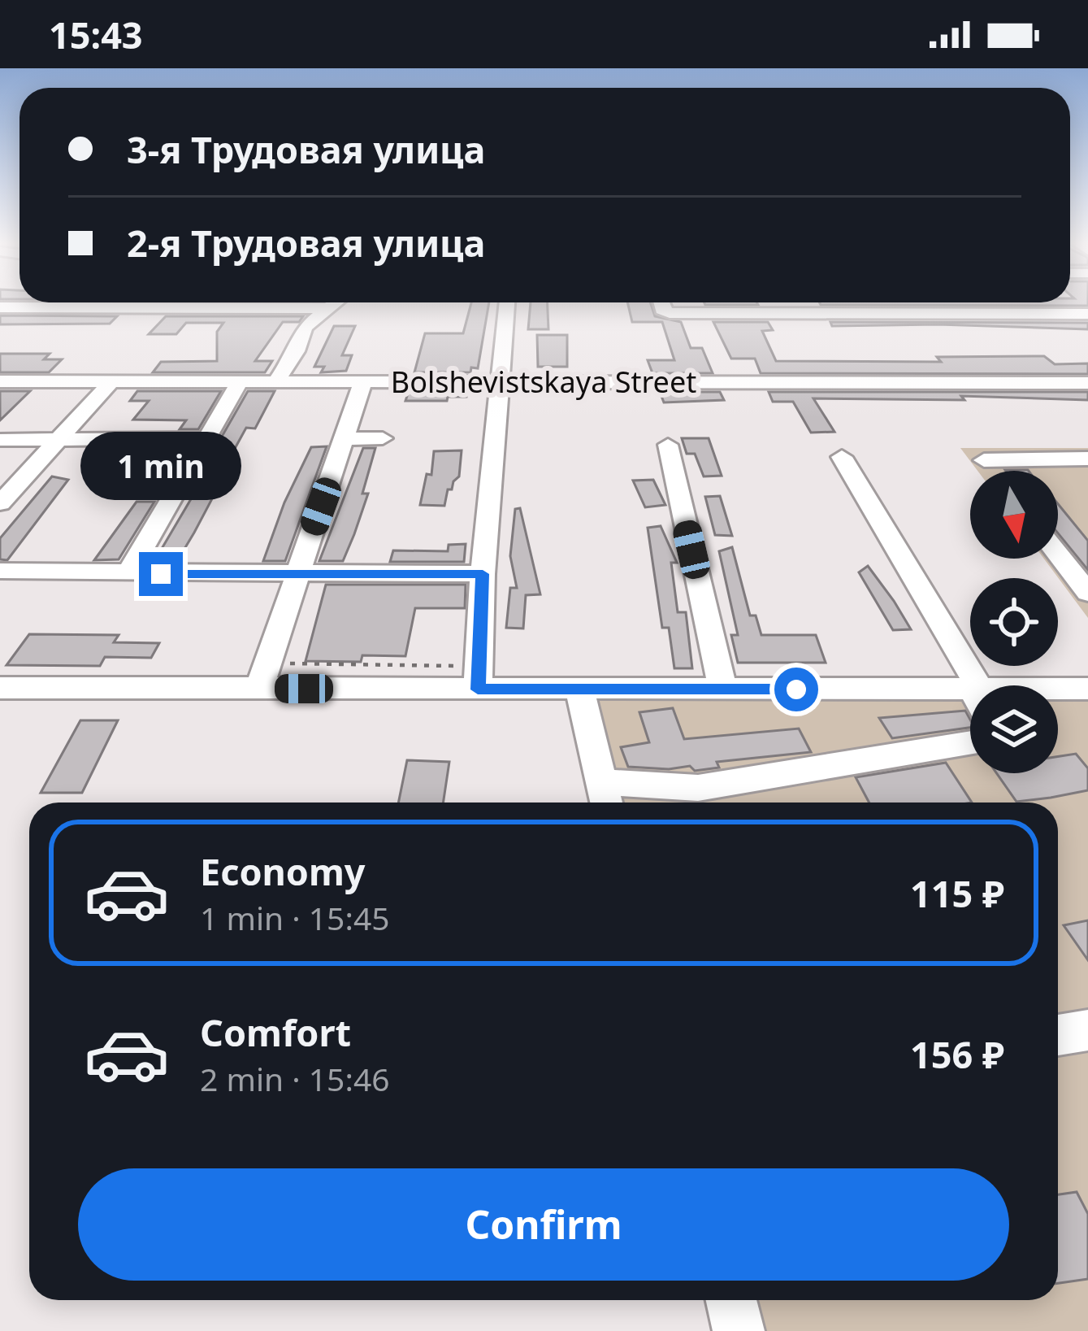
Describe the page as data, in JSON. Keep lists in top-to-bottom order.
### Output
{
  "streets": {
    "street": ["Bolshevistskaya Street"]
  },
  "north": "bottom",
  "page": {
    "status": "15:43",
    "banner": ["3-я Трудовая улица", "2-я Трудовая улица"],
    "bubble": "1 min",
    "list": [
      {
        "name": "Economy",
        "note": "1 min · 15:45",
        "value": "115 ₽"
      },
      {
        "name": "Comfort",
        "note": "2 min · 15:46",
        "value": "156 ₽"
      }
    ],
    "buttons": "Confirm"
  }
}
